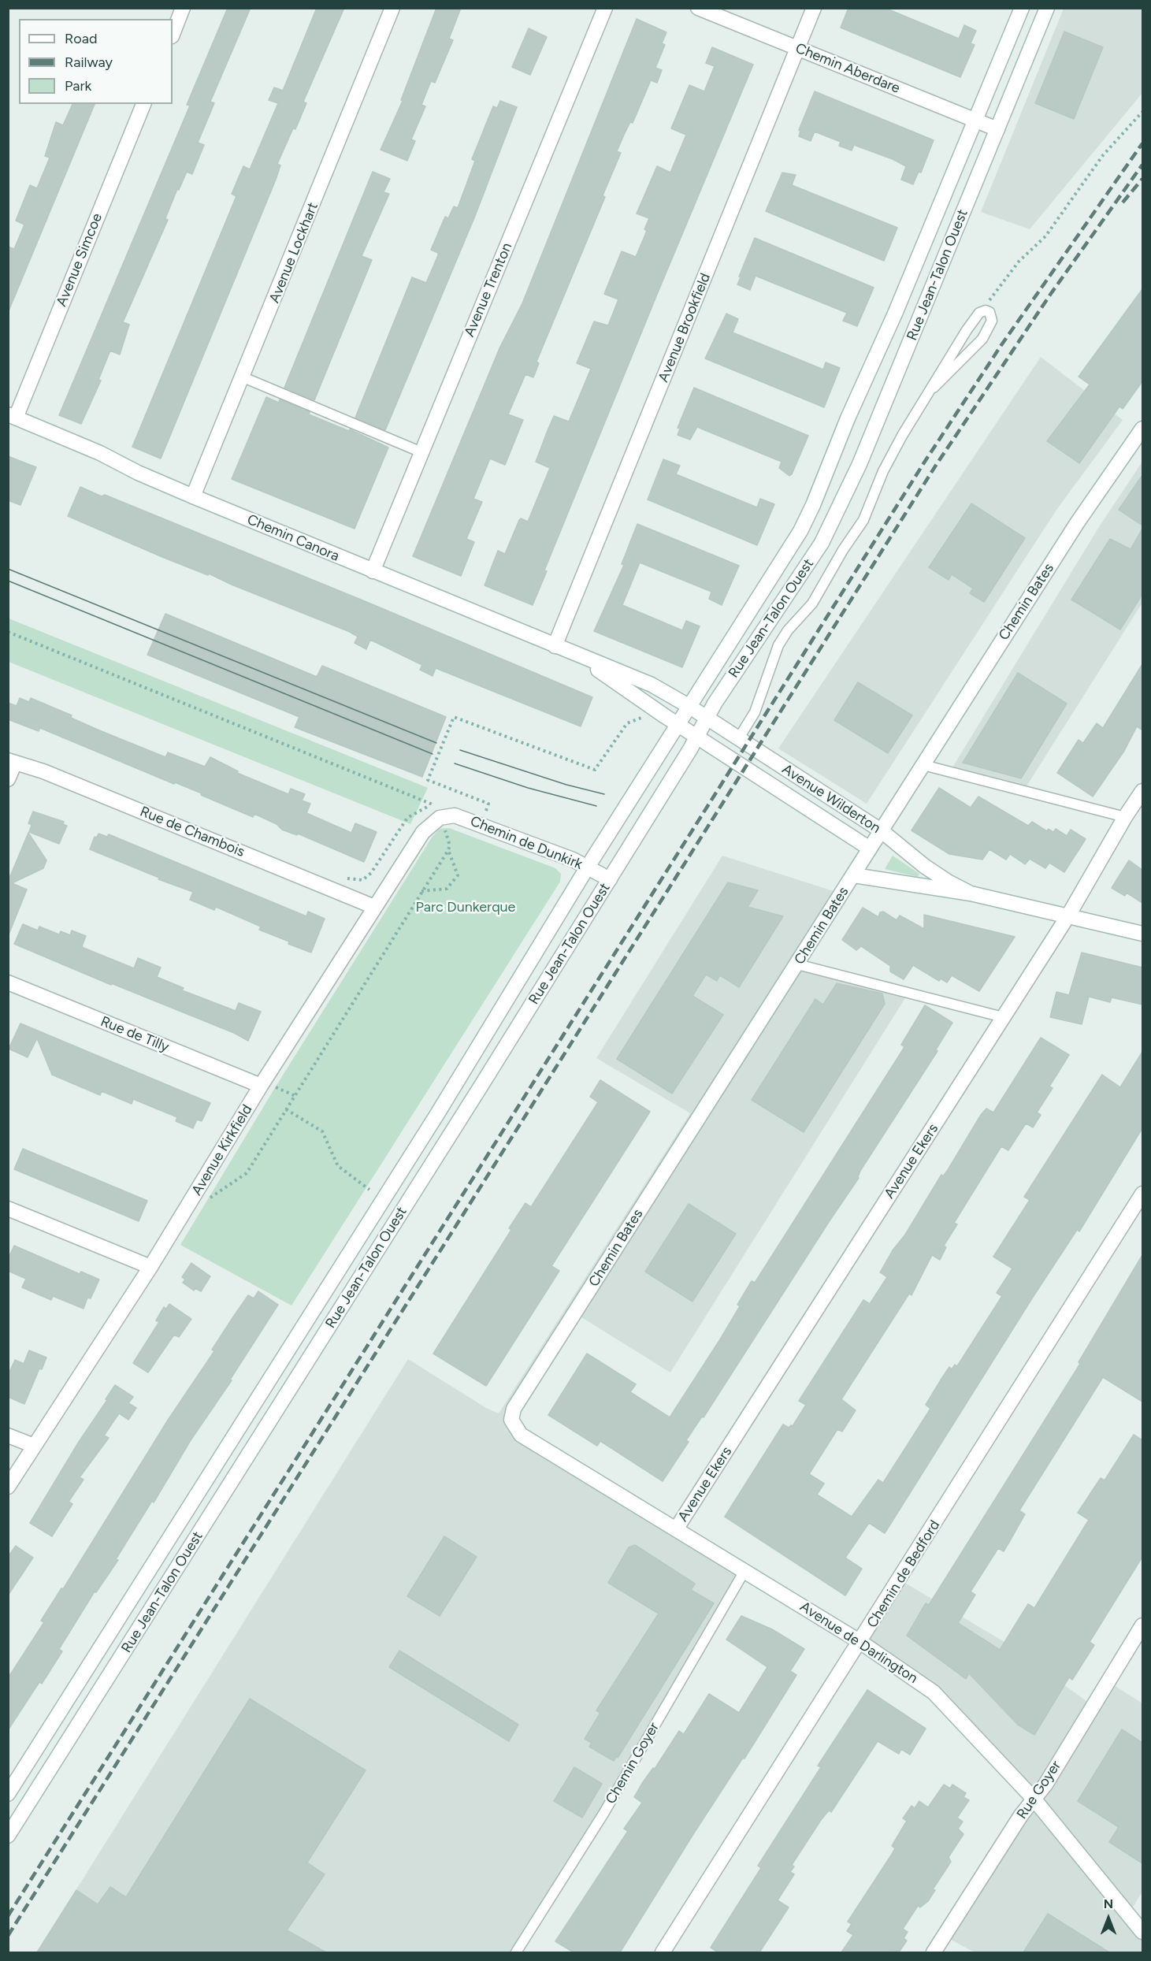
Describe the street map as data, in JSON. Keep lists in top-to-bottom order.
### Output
{
  "streets": {
    "street": [
      "Chemin Aberdare",
      "Avenue Lockhart",
      "Avenue Simcoe",
      "Rue Jean-Talon Ouest",
      "Avenue Trenton",
      "Avenue Brookfield",
      "Chemin Canora",
      "Chemin Bates",
      "Avenue Wilderton",
      "Rue de Chambois",
      "Chemin de Dunkirk",
      "Rue de Tilly",
      "Avenue Kirkfield",
      "Avenue Ekers",
      "Chemin de Bedford",
      "Avenue de Darlington",
      "Rue Goyer"
    ],
    "lane": ["Chemin Goyer"]
  },
  "crossings": [
    ["Chemin Aberdare", "Rue Jean-Talon Ouest"],
    ["Chemin Aberdare", "Avenue Brookfield"],
    ["Avenue Lockhart", "Chemin Canora"],
    ["Avenue Simcoe", "Chemin Canora"],
    ["Rue Jean-Talon Ouest", "Chemin Canora"],
    ["Rue Jean-Talon Ouest", "Avenue Wilderton"],
    ["Rue Jean-Talon Ouest", "Chemin de Dunkirk"],
    ["Avenue Trenton", "Chemin Canora"],
    ["Avenue Brookfield", "Chemin Canora"],
    ["Chemin Canora", "Avenue Wilderton"],
    ["Chemin Bates", "Avenue Wilderton"],
    ["Chemin Bates", "Avenue de Darlington"],
    ["Avenue Wilderton", "Avenue Ekers"],
    ["Rue de Chambois", "Avenue Kirkfield"],
    ["Chemin de Dunkirk", "Avenue Kirkfield"],
    ["Rue de Tilly", "Avenue Kirkfield"],
    ["Avenue Ekers", "Avenue de Darlington"],
    ["Chemin de Bedford", "Avenue de Darlington"],
    ["Avenue de Darlington", "Chemin Goyer"],
    ["Avenue de Darlington", "Rue Goyer"]
  ],
  "parks": ["Parc Dunkerque"],
  "legend": ["Road", "Railway", "Park"],
  "north": "top"
}
